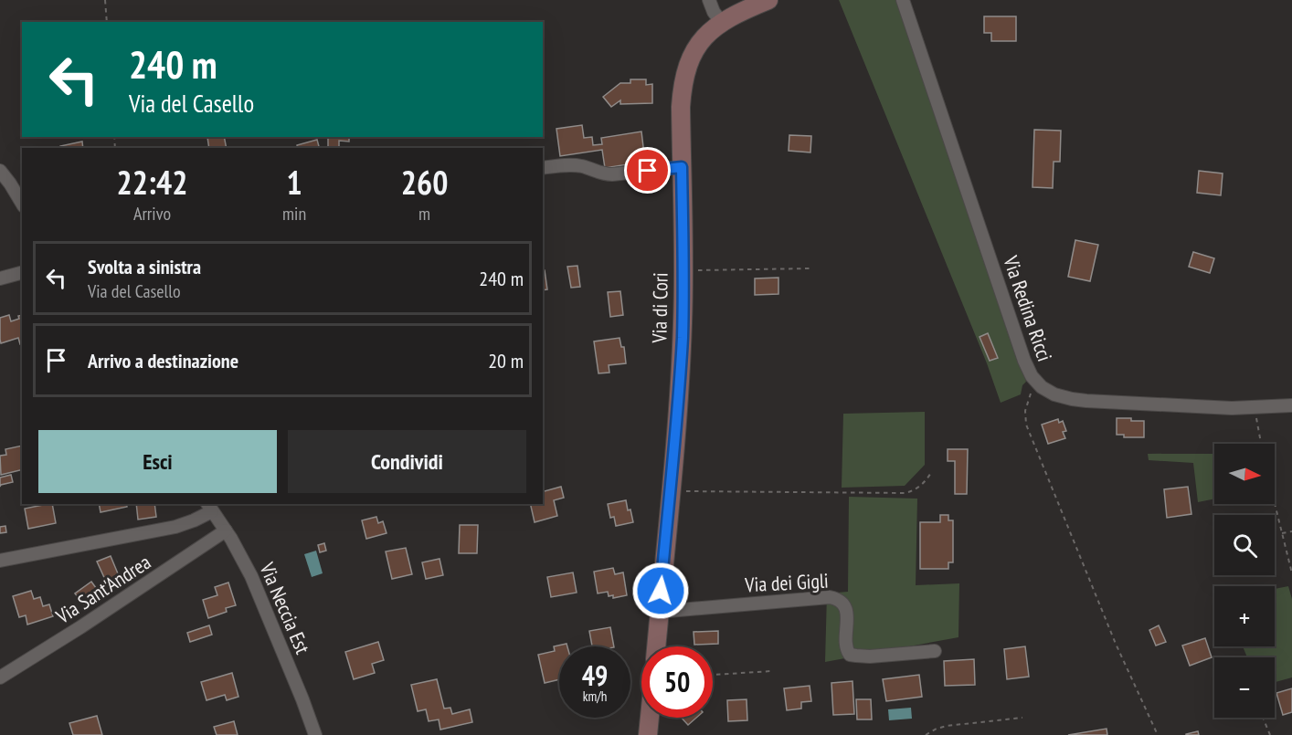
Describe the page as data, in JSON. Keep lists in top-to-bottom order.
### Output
{
  "streets": {
    "main road": ["Via di Cori"],
    "street": [
      "Via Redina Ricci",
      "Via dei Gigli",
      "Via Sant'Andrea",
      "Via Neccia Est"
    ]
  },
  "crossings": [
    ["Via di Cori", "Via dei Gigli"],
    ["Via Sant'Andrea", "Via Neccia Est"]
  ],
  "north": "right",
  "page": {
    "turn": ["240 m", "Via del Casello"],
    "eta": [
      "22:42",
      "Arrivo",
      "1",
      "min",
      "260",
      "m"
    ],
    "list": [
      {
        "name": "Svolta a sinistra",
        "note": "Via del Casello",
        "value": "240 m"
      },
      {
        "name": "Arrivo a destinazione",
        "value": "20 m"
      }
    ],
    "buttons": ["Esci", "Condividi"],
    "map_buttons": ["+", "−"],
    "speed": "49 km/h",
    "limit": "50"
  }
}
